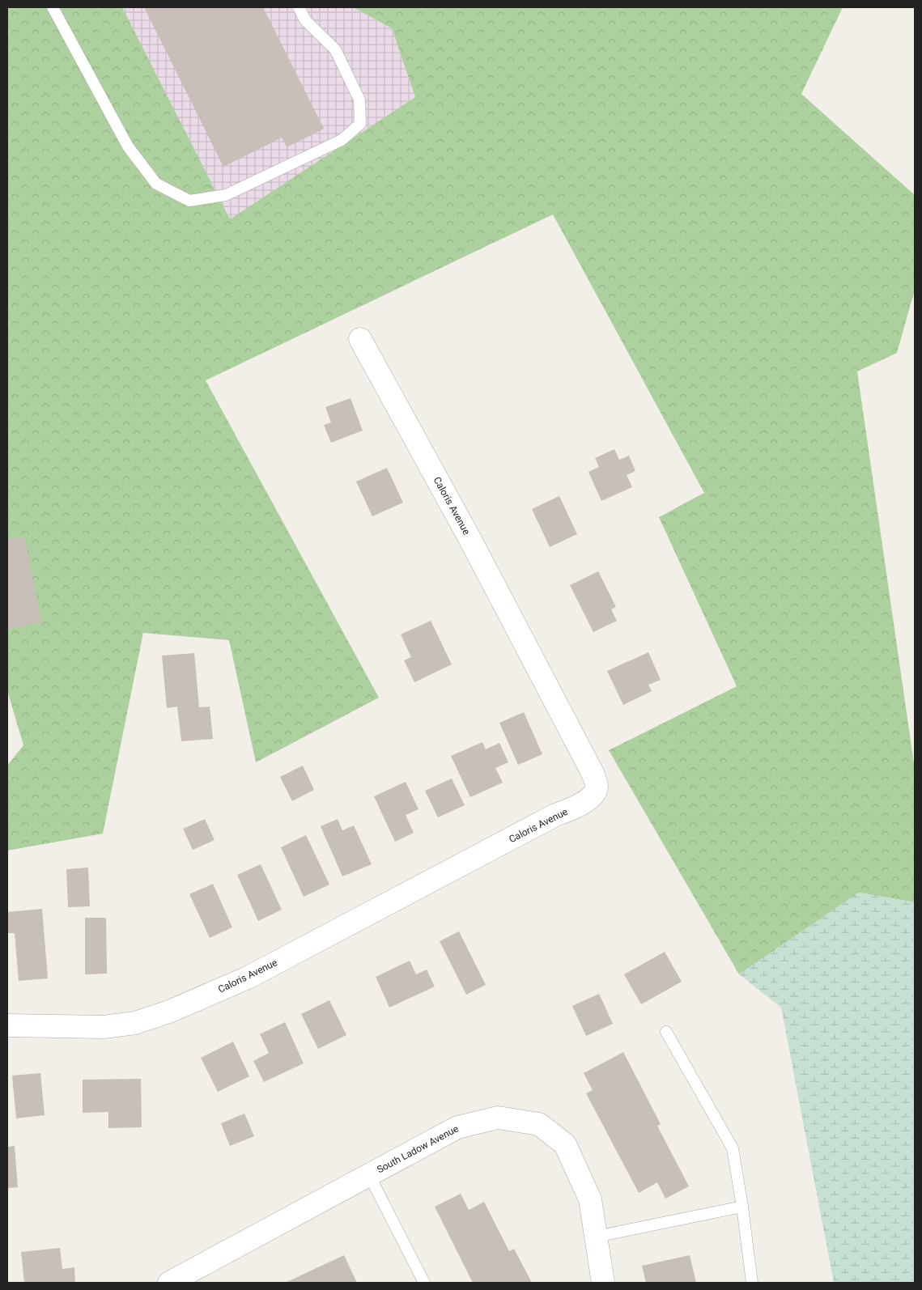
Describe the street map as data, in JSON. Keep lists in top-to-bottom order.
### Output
{
  "streets": {
    "street": ["Caloris Avenue", "South Ladow Avenue"]
  }
}
